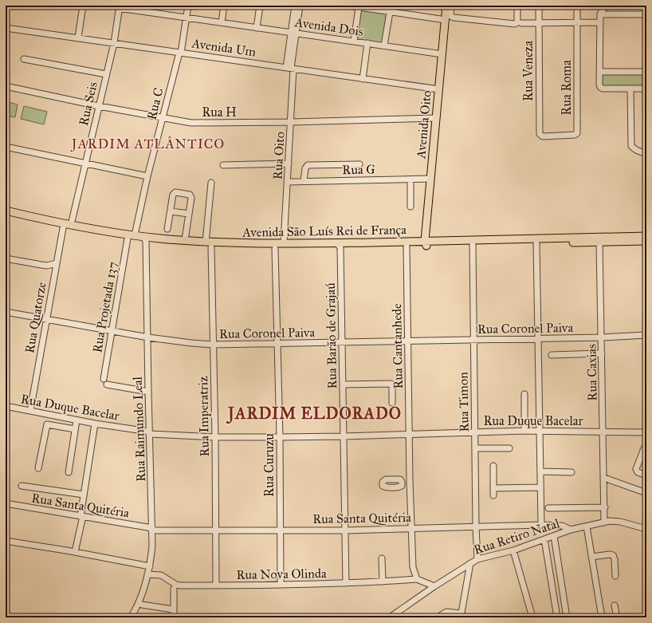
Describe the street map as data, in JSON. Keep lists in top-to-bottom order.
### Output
{
  "streets": {
    "main road": ["Avenida Oito", "Avenida São Luís Rei de França"],
    "street": [
      "Avenida Dois",
      "Avenida Um",
      "Rua Veneza",
      "Rua Roma",
      "Rua Seis",
      "Rua C",
      "Rua H",
      "Rua Oito",
      "Rua G",
      "Rua Projetada 137",
      "Rua Quatorze",
      "Rua Coronel Paiva",
      "Rua Barão de Grajaú",
      "Rua Cantanhede",
      "Rua Caxias",
      "Rua Timon",
      "Rua Duque Bacelar",
      "Rua Imperatriz",
      "Rua Raimundo Leal",
      "Rua Curuzu",
      "Rua Santa Quitéria",
      "Rua Retiro Natal",
      "Rua Nova Olinda"
    ]
  },
  "crossings": [
    ["Avenida Dois", "Rua Seis"],
    ["Avenida Dois", "Rua C"],
    ["Avenida Dois", "Avenida Oito"],
    ["Avenida Dois", "Rua Oito"],
    ["Avenida Um", "Rua Seis"],
    ["Avenida Um", "Rua C"],
    ["Avenida Um", "Avenida Oito"],
    ["Avenida Um", "Rua Oito"],
    ["Rua Veneza", "Rua Roma"],
    ["Rua Seis", "Rua H"],
    ["Rua Seis", "Avenida São Luís Rei de França"],
    ["Rua C", "Rua H"],
    ["Rua C", "Avenida São Luís Rei de França"],
    ["Rua H", "Avenida Oito"],
    ["Rua H", "Rua Oito"],
    ["Avenida Oito", "Rua G"],
    ["Avenida Oito", "Avenida São Luís Rei de França"],
    ["Rua Oito", "Rua G"],
    ["Rua Oito", "Avenida São Luís Rei de França"],
    ["Avenida São Luís Rei de França", "Rua Projetada 137"],
    ["Avenida São Luís Rei de França", "Rua Quatorze"],
    ["Avenida São Luís Rei de França", "Rua Barão de Grajaú"],
    ["Avenida São Luís Rei de França", "Rua Cantanhede"],
    ["Avenida São Luís Rei de França", "Rua Caxias"],
    ["Avenida São Luís Rei de França", "Rua Timon"],
    ["Avenida São Luís Rei de França", "Rua Imperatriz"],
    ["Avenida São Luís Rei de França", "Rua Raimundo Leal"],
    ["Avenida São Luís Rei de França", "Rua Curuzu"],
    ["Rua Projetada 137", "Rua Coronel Paiva"],
    ["Rua Quatorze", "Rua Coronel Paiva"],
    ["Rua Quatorze", "Rua Duque Bacelar"],
    ["Rua Coronel Paiva", "Rua Barão de Grajaú"],
    ["Rua Coronel Paiva", "Rua Cantanhede"],
    ["Rua Coronel Paiva", "Rua Caxias"],
    ["Rua Coronel Paiva", "Rua Timon"],
    ["Rua Coronel Paiva", "Rua Imperatriz"],
    ["Rua Coronel Paiva", "Rua Raimundo Leal"],
    ["Rua Coronel Paiva", "Rua Curuzu"],
    ["Rua Barão de Grajaú", "Rua Duque Bacelar"],
    ["Rua Barão de Grajaú", "Rua Santa Quitéria"],
    ["Rua Barão de Grajaú", "Rua Nova Olinda"],
    ["Rua Cantanhede", "Rua Duque Bacelar"],
    ["Rua Cantanhede", "Rua Santa Quitéria"],
    ["Rua Cantanhede", "Rua Nova Olinda"],
    ["Rua Caxias", "Rua Duque Bacelar"],
    ["Rua Caxias", "Rua Retiro Natal"],
    ["Rua Timon", "Rua Duque Bacelar"],
    ["Rua Timon", "Rua Santa Quitéria"],
    ["Rua Timon", "Rua Retiro Natal"],
    ["Rua Duque Bacelar", "Rua Imperatriz"],
    ["Rua Duque Bacelar", "Rua Raimundo Leal"],
    ["Rua Duque Bacelar", "Rua Curuzu"],
    ["Rua Imperatriz", "Rua Santa Quitéria"],
    ["Rua Imperatriz", "Rua Nova Olinda"],
    ["Rua Raimundo Leal", "Rua Santa Quitéria"],
    ["Rua Raimundo Leal", "Rua Nova Olinda"],
    ["Rua Curuzu", "Rua Santa Quitéria"],
    ["Rua Curuzu", "Rua Nova Olinda"],
    ["Rua Santa Quitéria", "Rua Retiro Natal"]
  ],
  "districts": ["JARDIM ATLÂNTICO", "JARDIM ELDORADO"]
}
